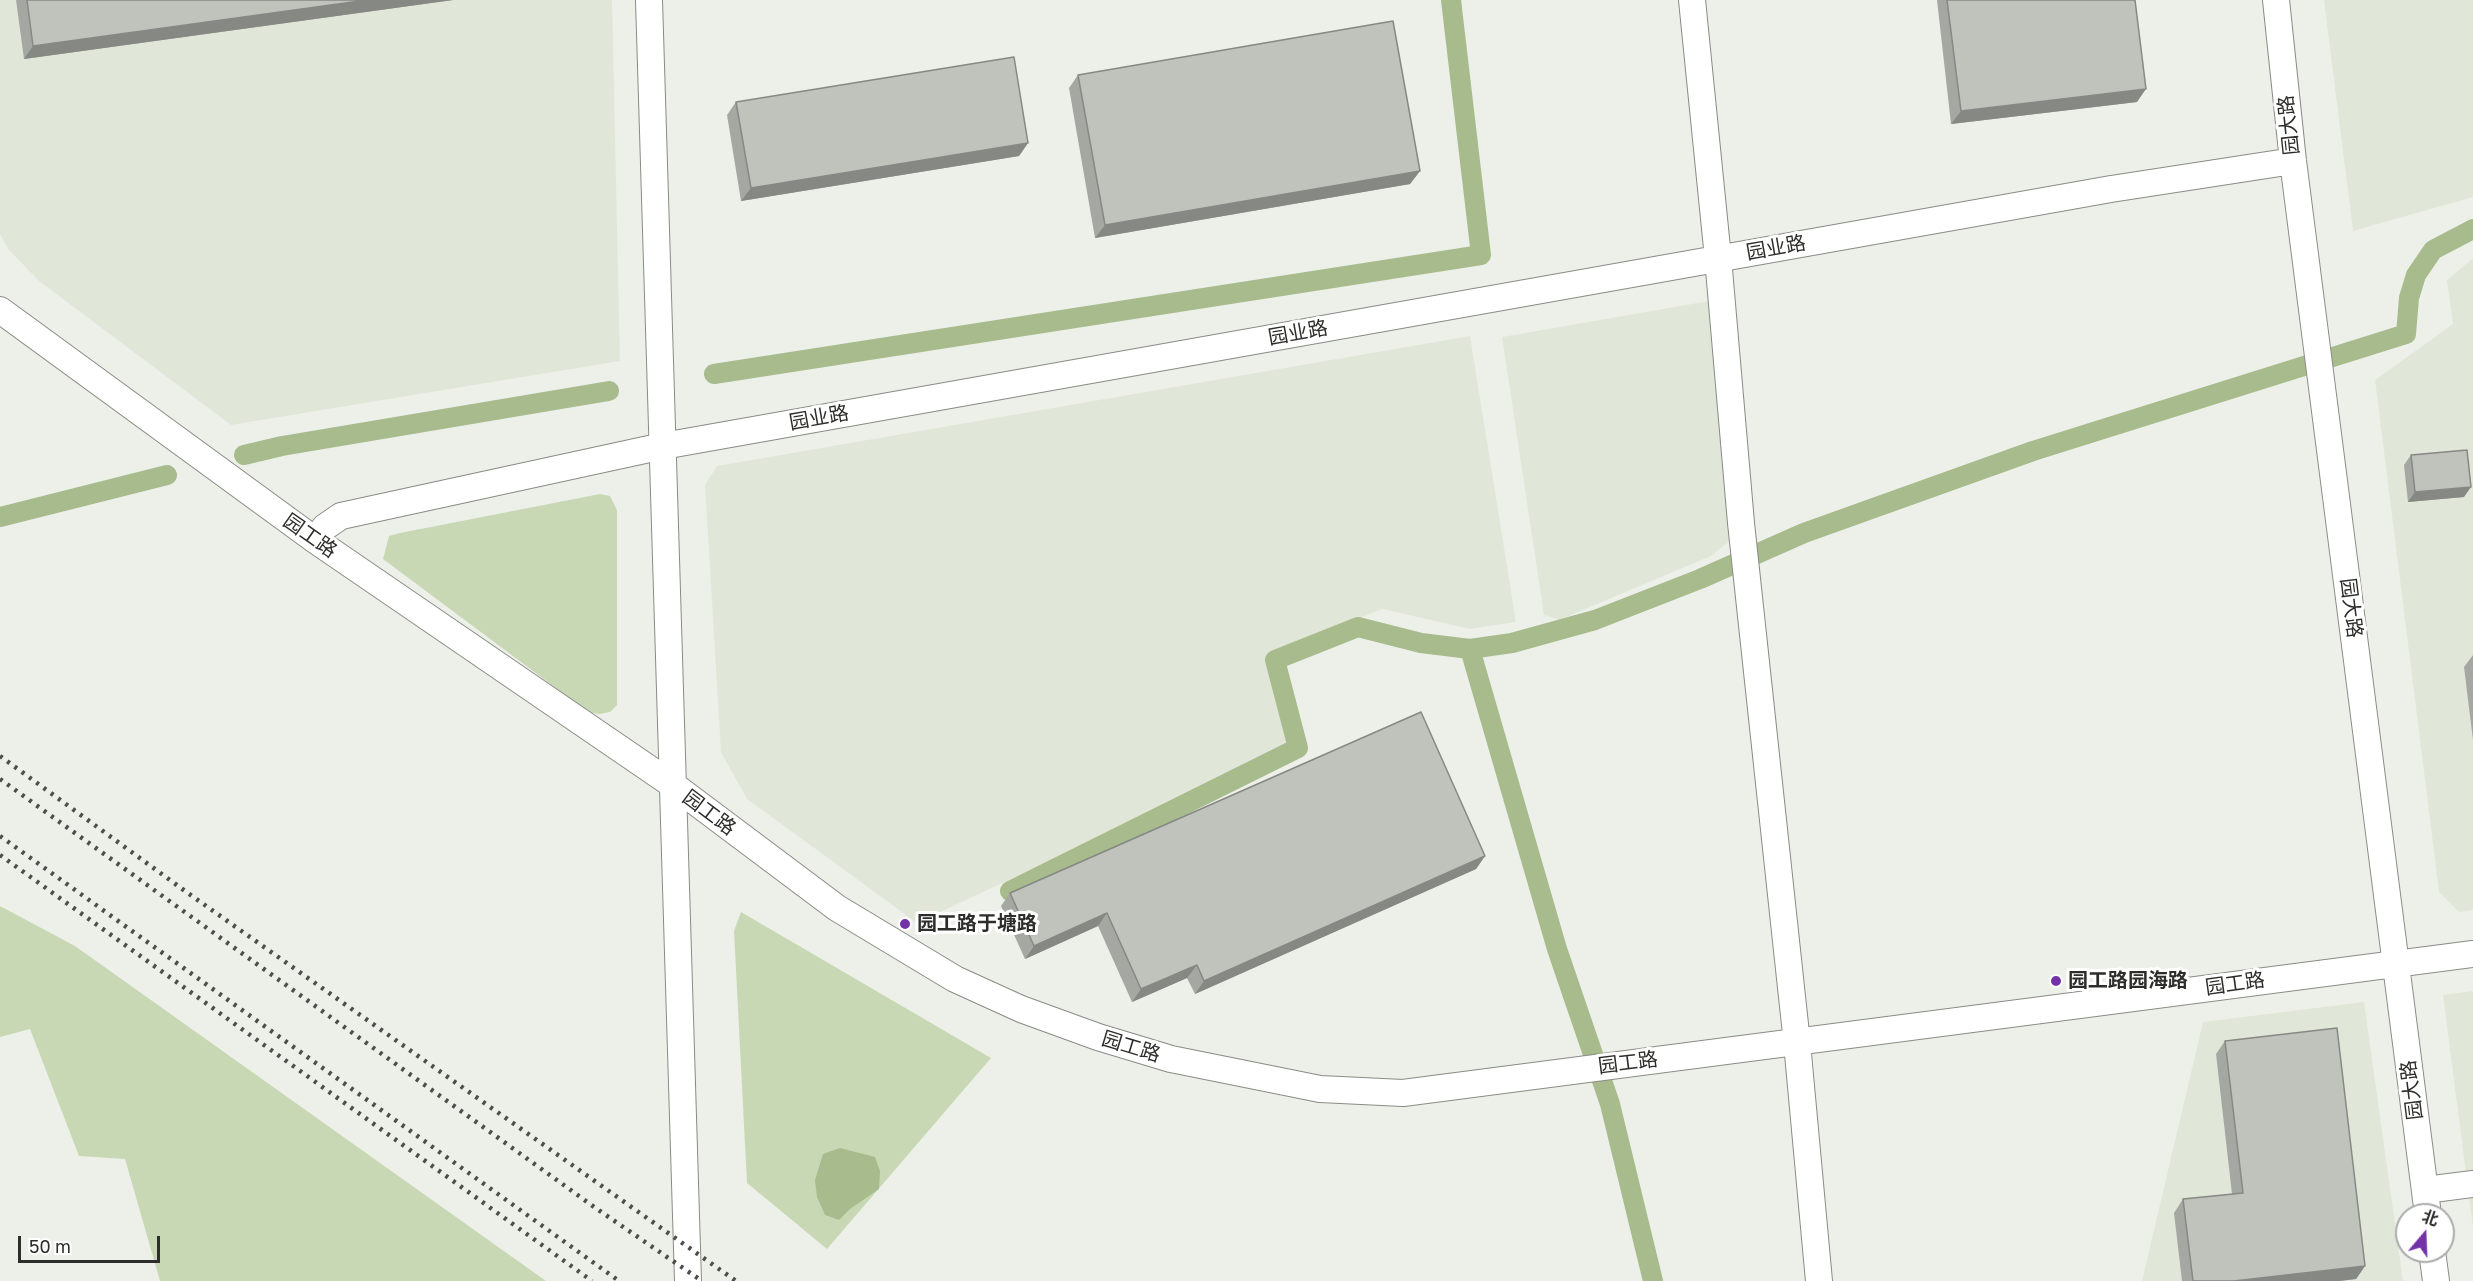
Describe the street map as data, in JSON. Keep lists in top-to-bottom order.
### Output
{
  "streets": {
    "street": ["园大路", "园业路", "园工路"]
  },
  "crossings": [
    ["园大路", "园业路"],
    ["园大路", "园工路"],
    ["园业路", "园工路"]
  ],
  "places": ["园工路于塘路", "园工路园海路"],
  "scale_bar": "50 m",
  "north": "top"
}
